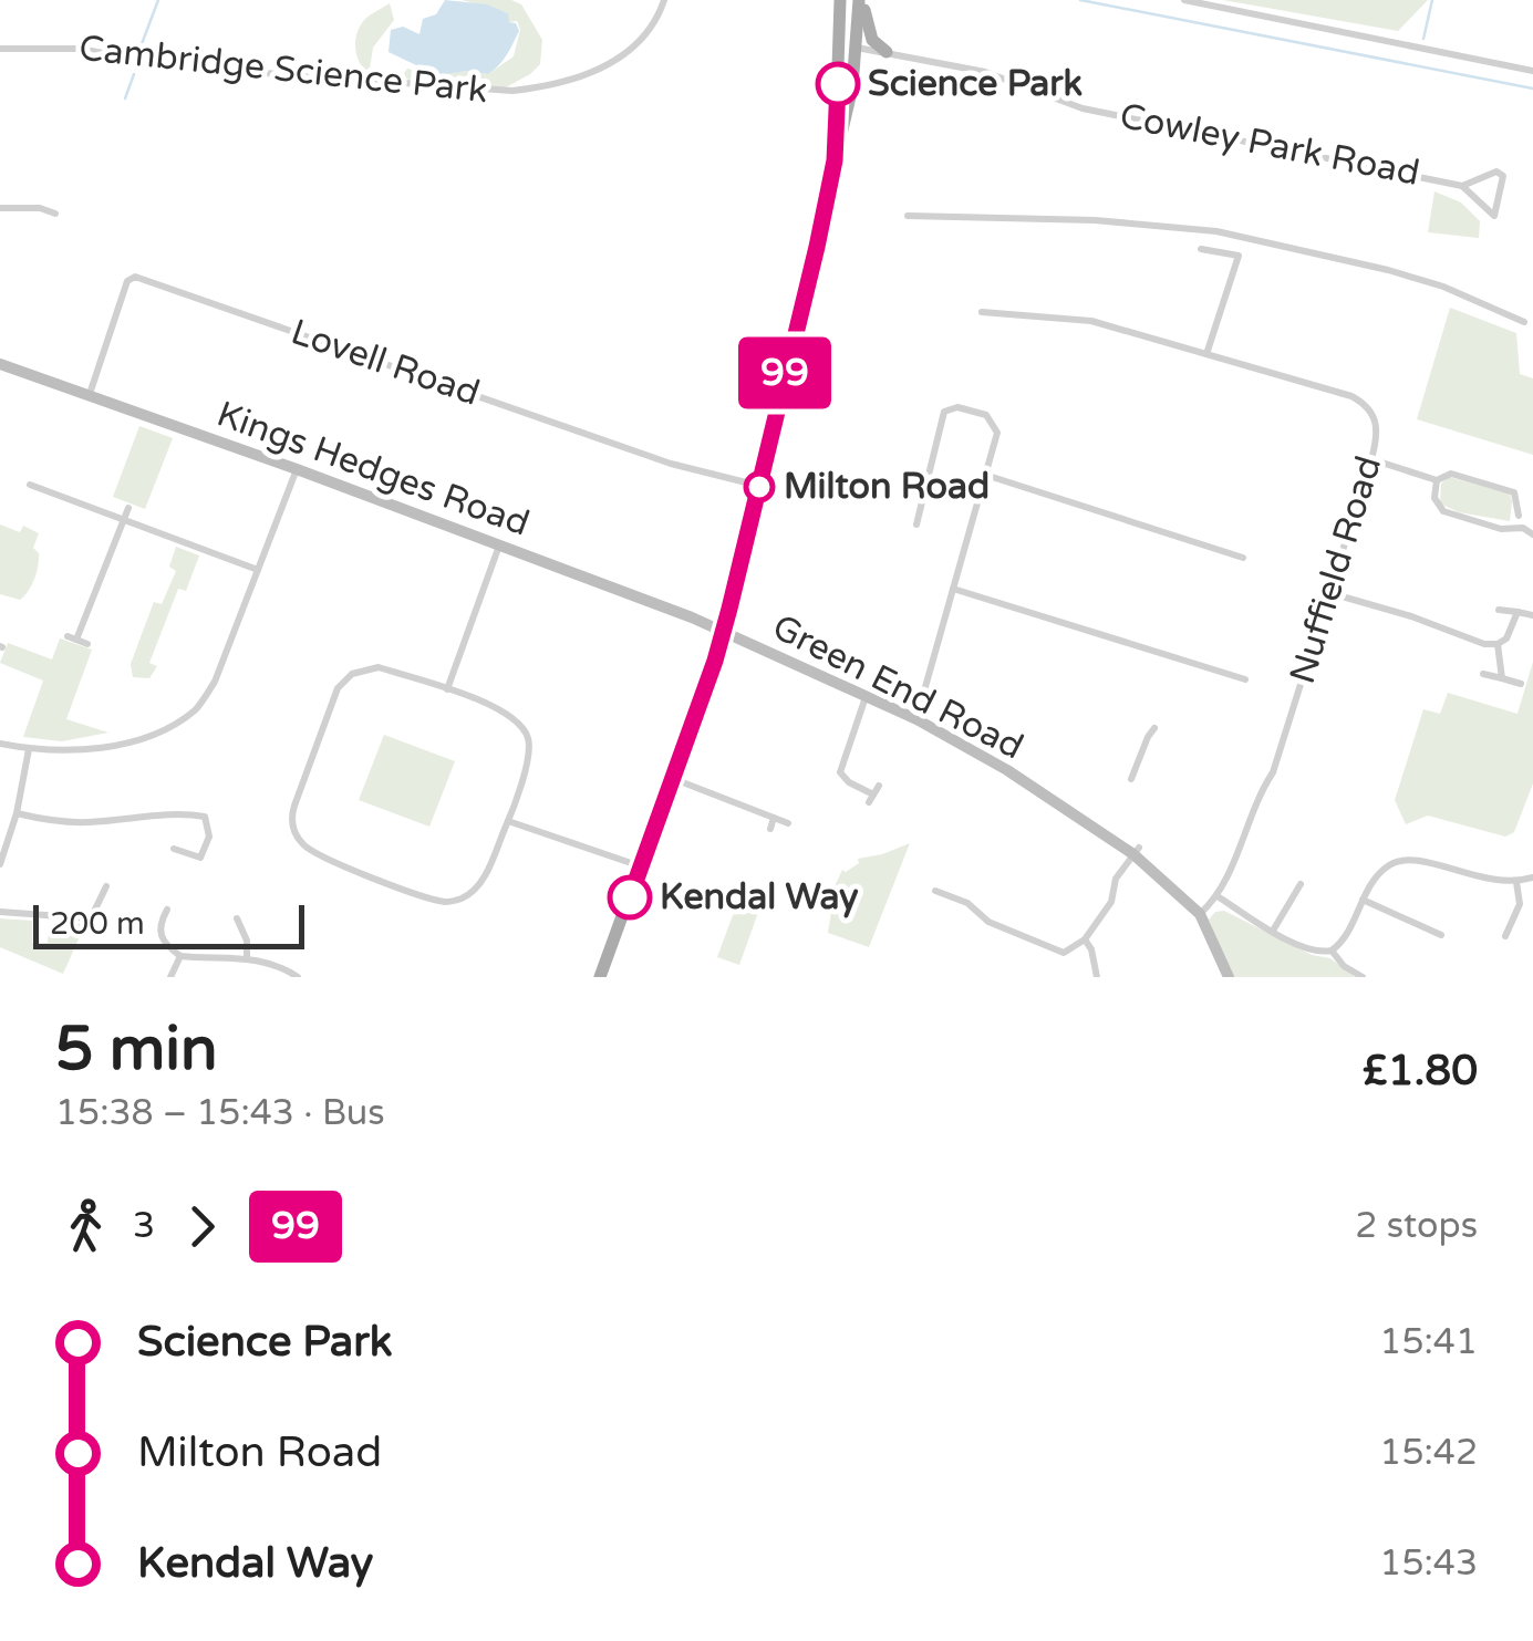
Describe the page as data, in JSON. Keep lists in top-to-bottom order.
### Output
{
  "streets": {
    "street": [
      "Cambridge Science Park",
      "Cowley Park Road",
      "Lovell Road",
      "Kings Hedges Road",
      "Nuffield Road",
      "Green End Road"
    ]
  },
  "crossings": [
    ["Lovell Road", "Kings Hedges Road"],
    ["Kings Hedges Road", "Green End Road"],
    ["Nuffield Road", "Green End Road"]
  ],
  "places": ["Science Park", "Milton Road", "Kendal Way"],
  "lines": ["bus line 99"],
  "scale_bar": "200 m",
  "page": {
    "on_map": "99",
    "scale": "200 m",
    "heading": ["5 min", "15:38 – 15:43 · Bus", "£1.80"],
    "legs": ["3", "99", "2 stops"],
    "list": [
      {
        "name": "Science Park",
        "value": "15:41"
      },
      {
        "name": "Milton Road",
        "value": "15:42"
      },
      {
        "name": "Kendal Way",
        "value": "15:43"
      }
    ]
  }
}
